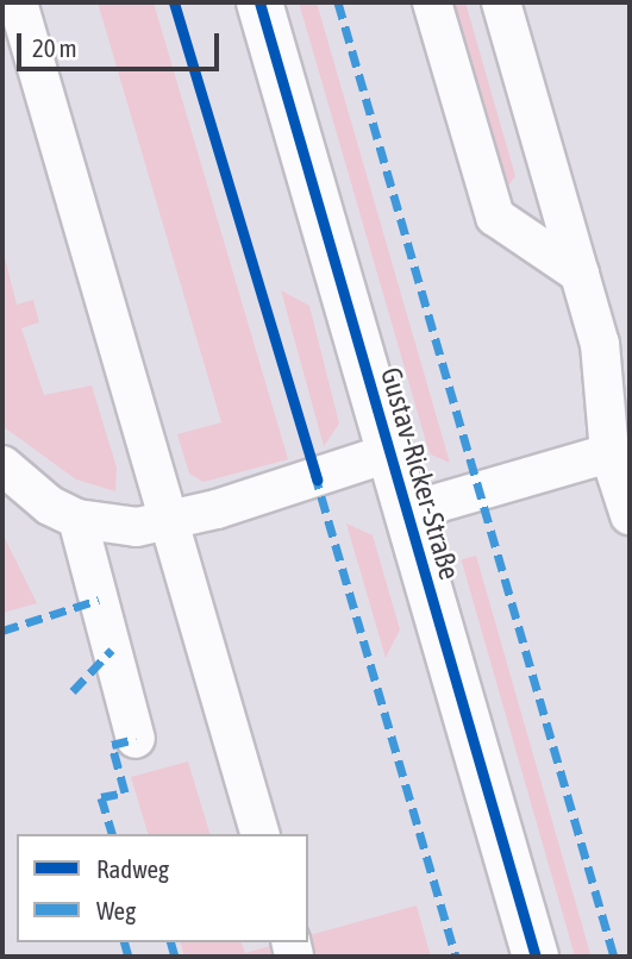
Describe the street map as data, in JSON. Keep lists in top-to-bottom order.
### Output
{
  "streets": {
    "street": ["Gustav-Ricker-Straße"]
  },
  "legend": ["Radweg", "Weg"],
  "scale_bar": "20 m"
}
